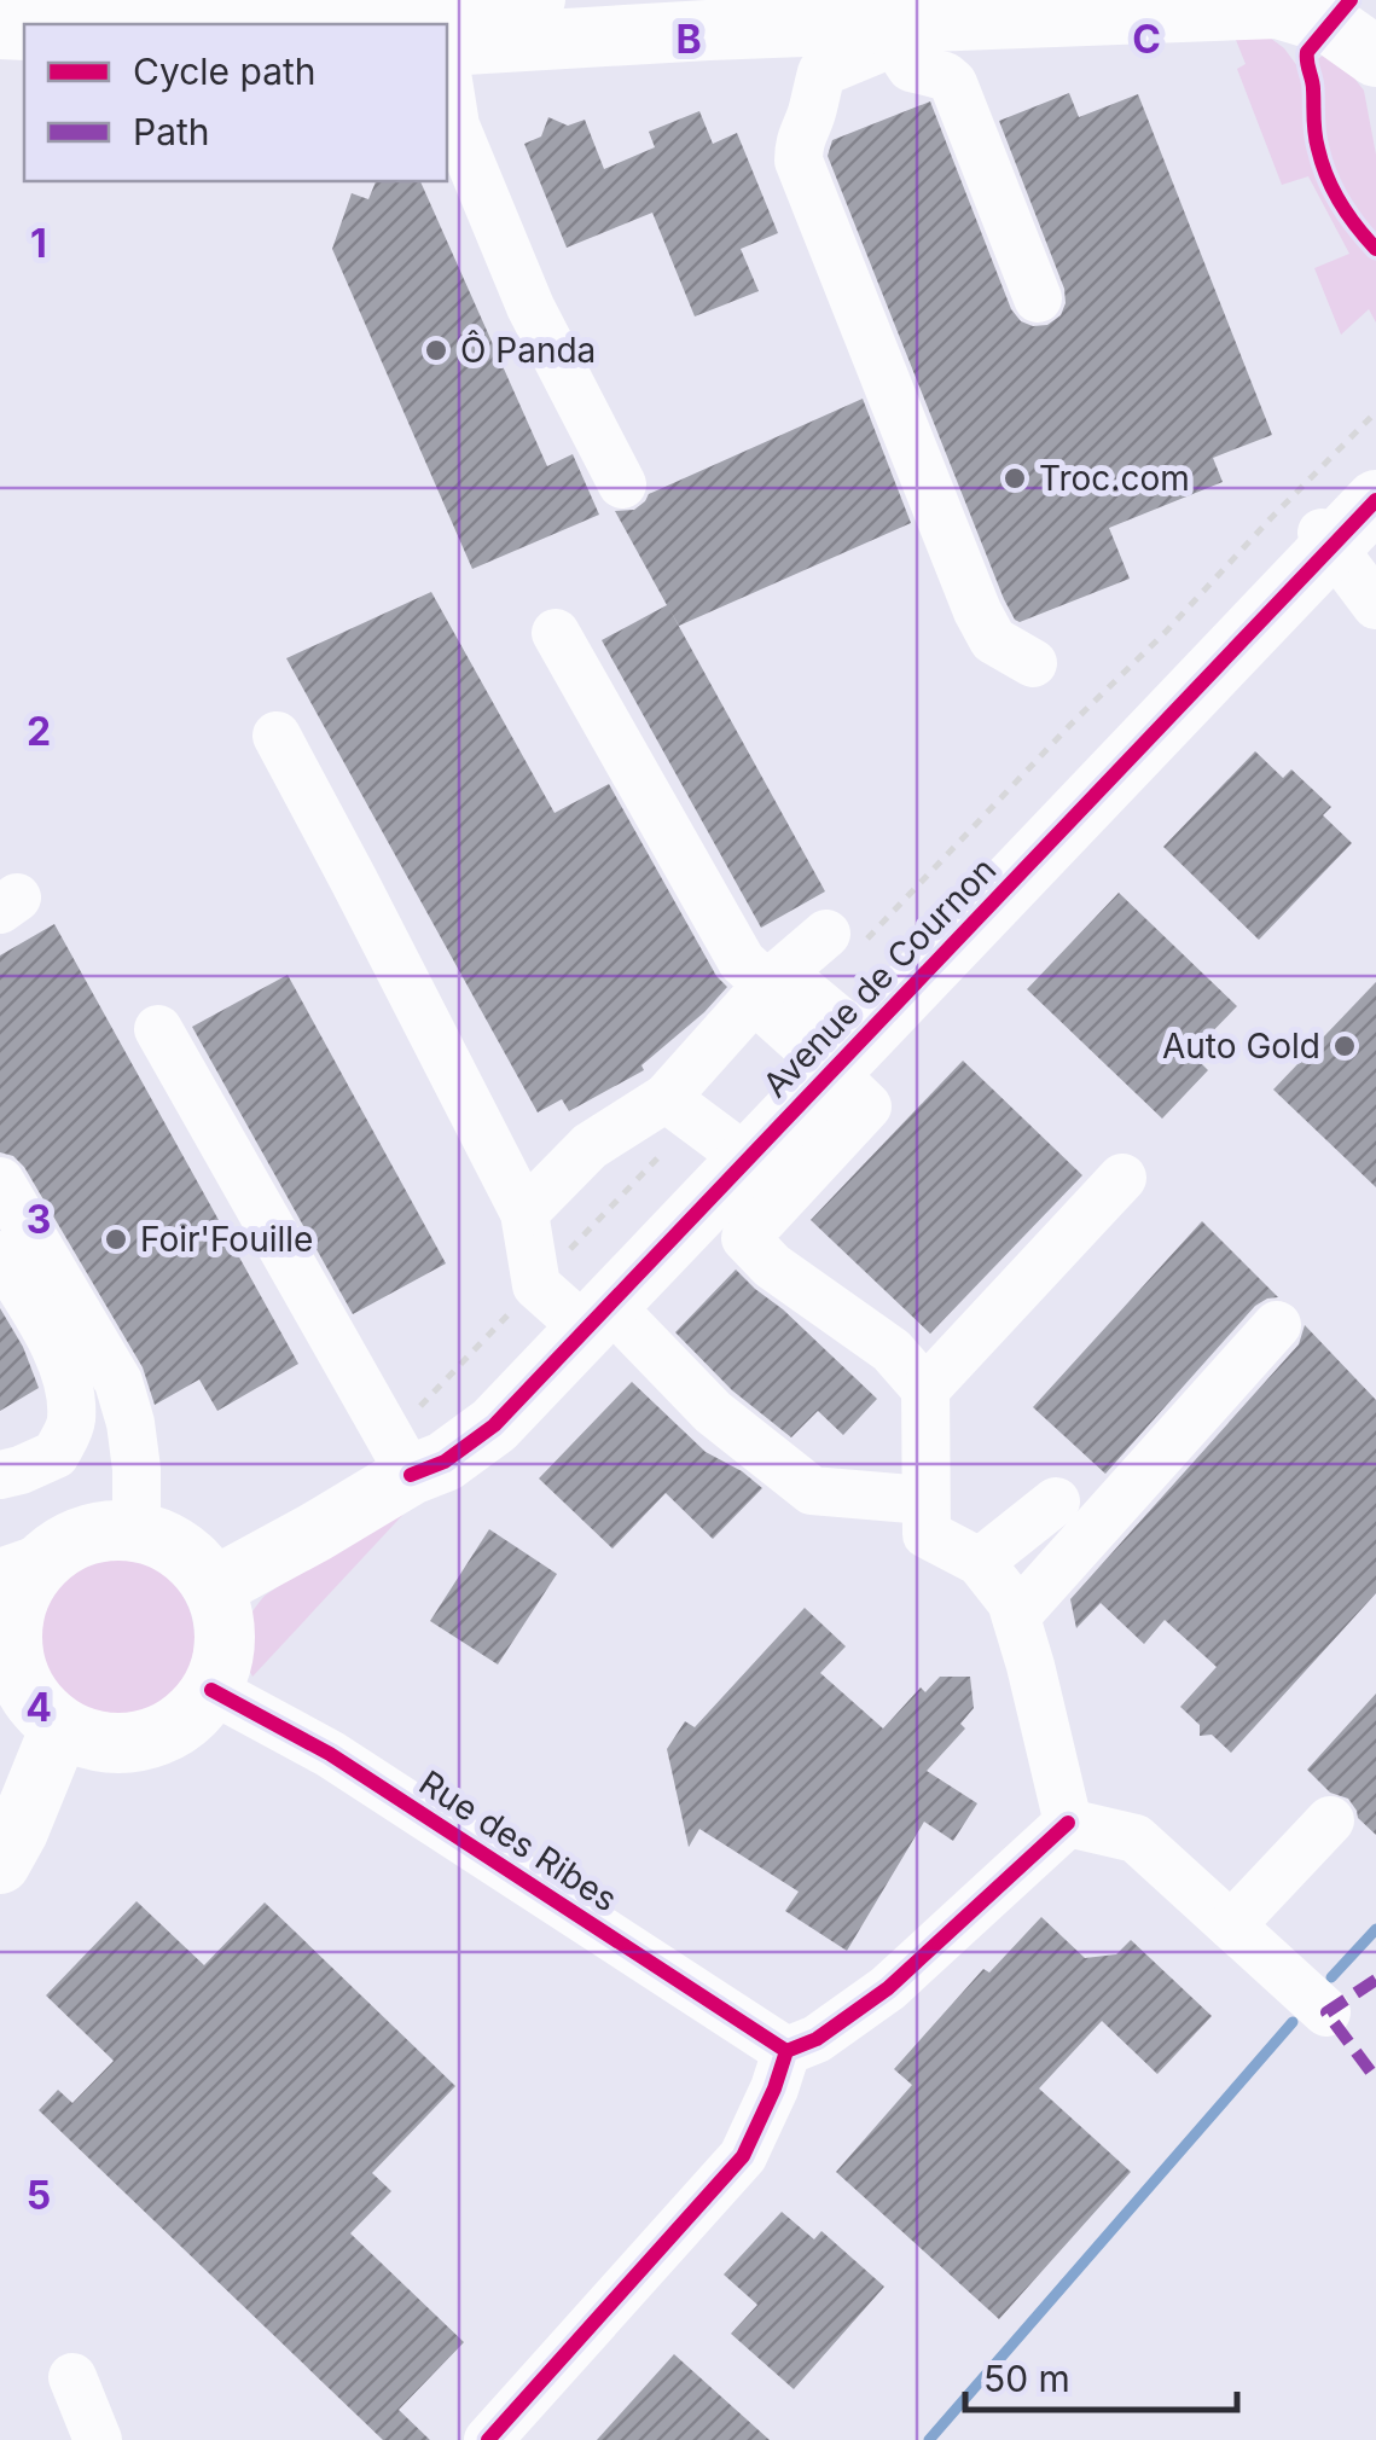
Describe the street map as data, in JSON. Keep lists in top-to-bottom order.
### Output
{
  "streets": {
    "main road": ["Avenue de Cournon"],
    "street": ["Rue des Ribes"]
  },
  "crossings": [
    ["Avenue de Cournon", "Rue des Ribes"]
  ],
  "places": [
    "Ô Panda",
    "Troc.com",
    "Auto Gold",
    "Foir'Fouille"
  ],
  "legend": ["Cycle path", "Path"],
  "scale_bar": "50 m",
  "grid": {
    "columns": ["B", "C"],
    "rows": [
      "1",
      "2",
      "3",
      "4",
      "5"
    ]
  }
}
